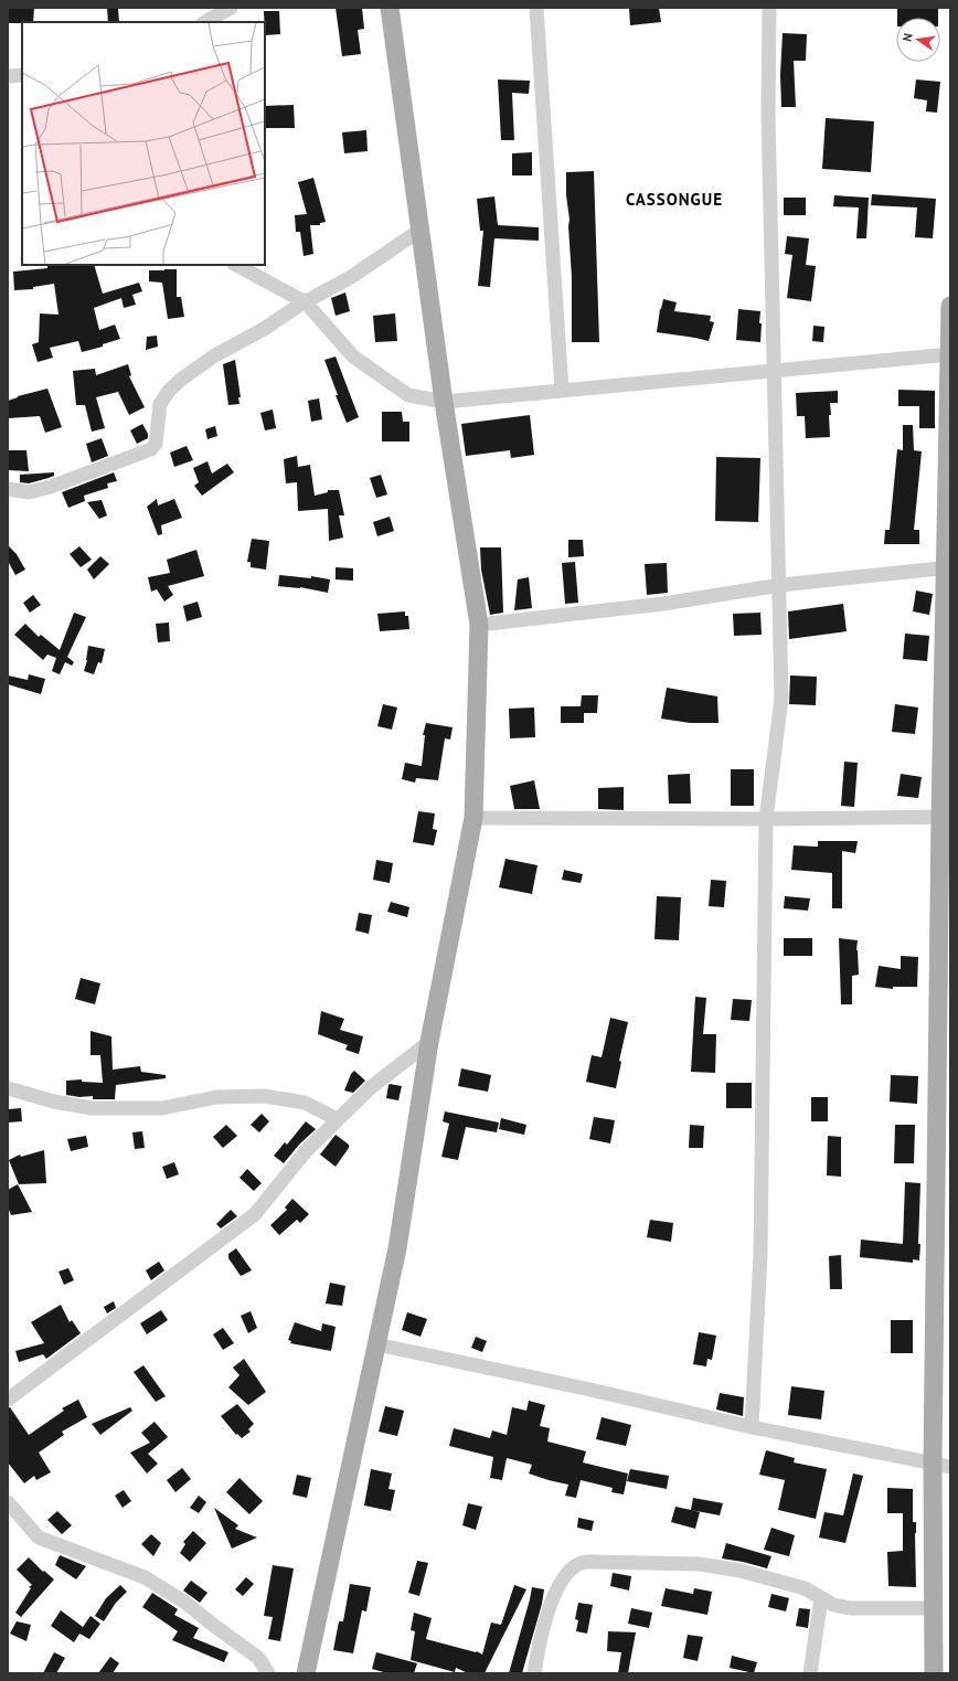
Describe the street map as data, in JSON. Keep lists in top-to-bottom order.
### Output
{
  "districts": ["CASSONGUE"],
  "north": "left"
}
